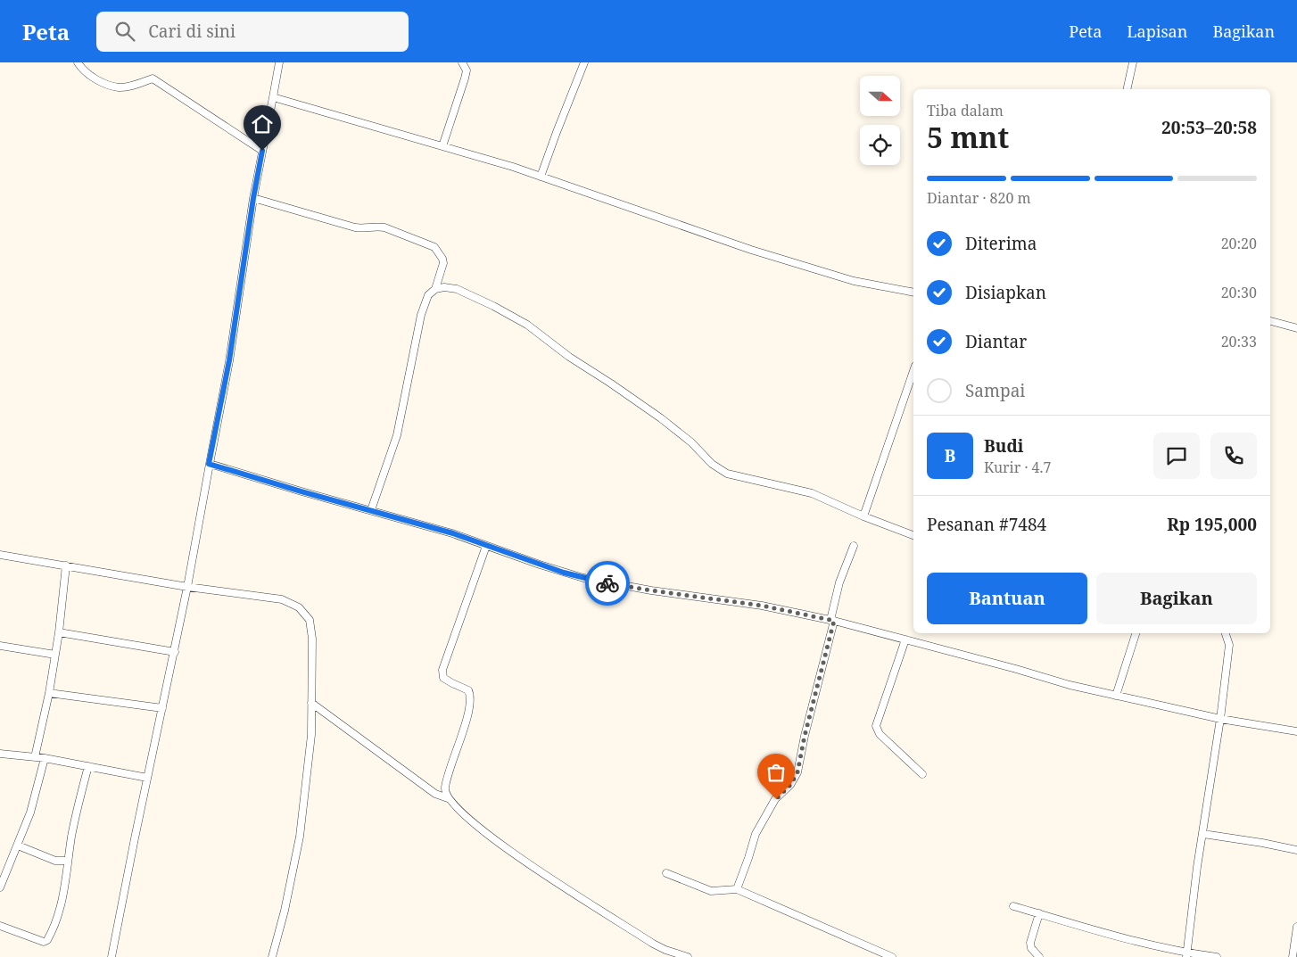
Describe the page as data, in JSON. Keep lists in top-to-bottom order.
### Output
{
  "north": "right",
  "page": {
    "header": "Peta",
    "search": "Cari di sini",
    "nav": ["Peta", "Lapisan", "Bagikan"],
    "heading": ["5 mnt", "Tiba dalam", "20:53–20:58"],
    "panel": [
      "Budi",
      "Kurir · 4.7",
      "Pesanan #7484",
      "Rp 195,000"
    ],
    "bar": "Diantar · 820 m",
    "list": [
      ["Diterima", "20:20"],
      ["Disiapkan", "20:30"],
      ["Diantar", "20:33"],
      "Sampai"
    ],
    "round": "B",
    "buttons": ["Bantuan", "Bagikan"]
  }
}
